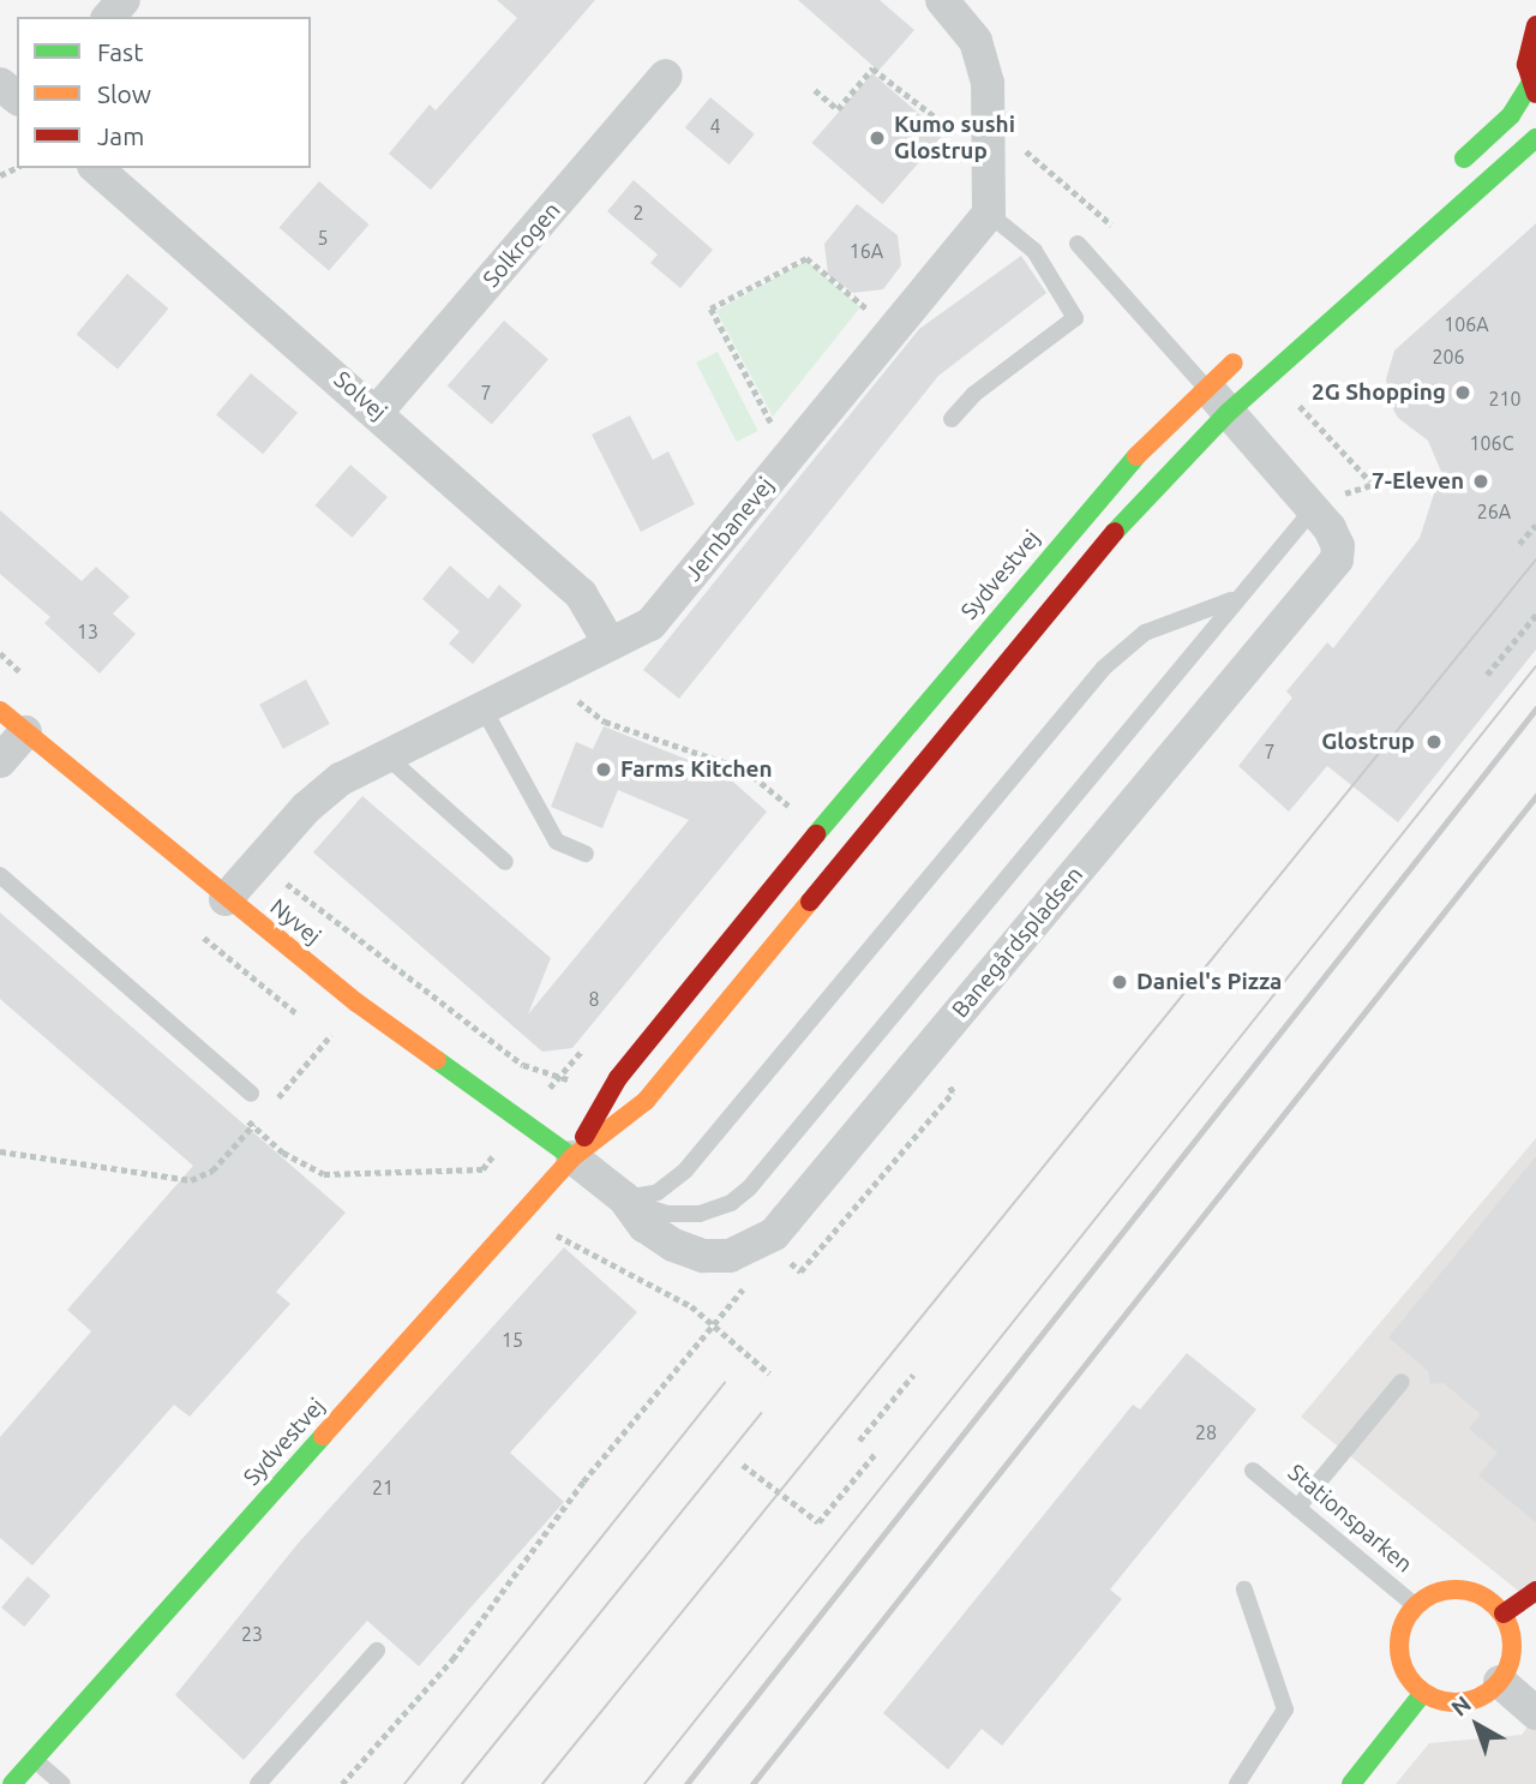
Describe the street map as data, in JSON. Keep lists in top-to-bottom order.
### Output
{
  "streets": {
    "street": [
      "Solkrogen",
      "Solvej",
      "Jernbanevej",
      "Sydvestvej",
      "Nyvej",
      "Banegårdspladsen"
    ],
    "lane": ["Stationsparken"]
  },
  "crossings": [
    ["Solkrogen", "Solvej"],
    ["Solvej", "Jernbanevej"],
    ["Jernbanevej", "Nyvej"],
    ["Sydvestvej", "Nyvej"],
    ["Sydvestvej", "Banegårdspladsen"],
    ["Nyvej", "Banegårdspladsen"]
  ],
  "places": [
    "Kumo sushi Glostrup",
    "2G Shopping",
    "7-Eleven",
    "Glostrup",
    "Farms Kitchen",
    "Daniel's Pizza"
  ],
  "house_numbers": [
    "4",
    "2",
    "5",
    "16A",
    "106A",
    "206",
    "7",
    "210",
    "106C",
    "26A",
    "13",
    "7",
    "8",
    "15",
    "28",
    "21",
    "23"
  ],
  "legend": ["Fast", "Slow", "Jam"],
  "north": "top left"
}
